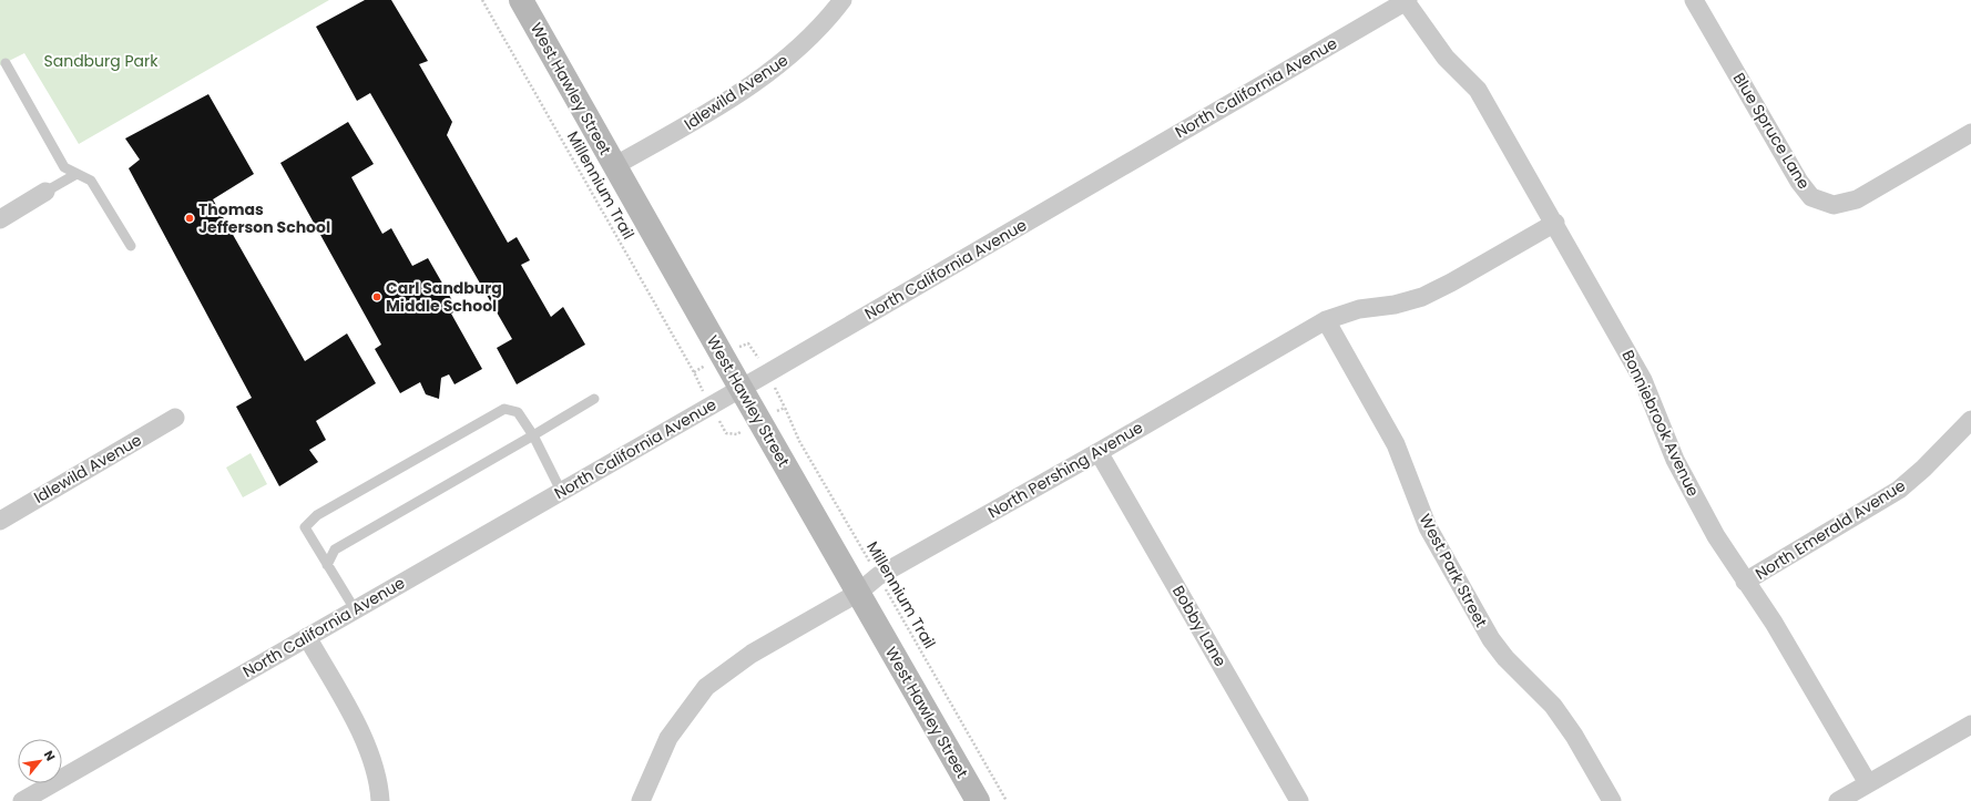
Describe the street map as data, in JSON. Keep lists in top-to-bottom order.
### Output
{
  "streets": {
    "street": [
      "North California Avenue",
      "West Hawley Street",
      "Idlewild Avenue",
      "Blue Spruce Lane",
      "Bonniebrook Avenue",
      "North Pershing Avenue",
      "North Emerald Avenue",
      "West Park Street",
      "Bobby Lane"
    ],
    "path": ["Millennium Trail"]
  },
  "crossings": [
    ["North California Avenue", "West Hawley Street"],
    ["North California Avenue", "Bonniebrook Avenue"],
    ["West Hawley Street", "Idlewild Avenue"],
    ["West Hawley Street", "North Pershing Avenue"],
    ["Millennium Trail", "North Pershing Avenue"],
    ["Bonniebrook Avenue", "North Pershing Avenue"],
    ["Bonniebrook Avenue", "North Emerald Avenue"],
    ["North Pershing Avenue", "West Park Street"],
    ["North Pershing Avenue", "Bobby Lane"]
  ],
  "parks": ["Sandburg Park"],
  "places": ["Thomas Jefferson School", "Carl Sandburg Middle School"],
  "north": "top right"
}
